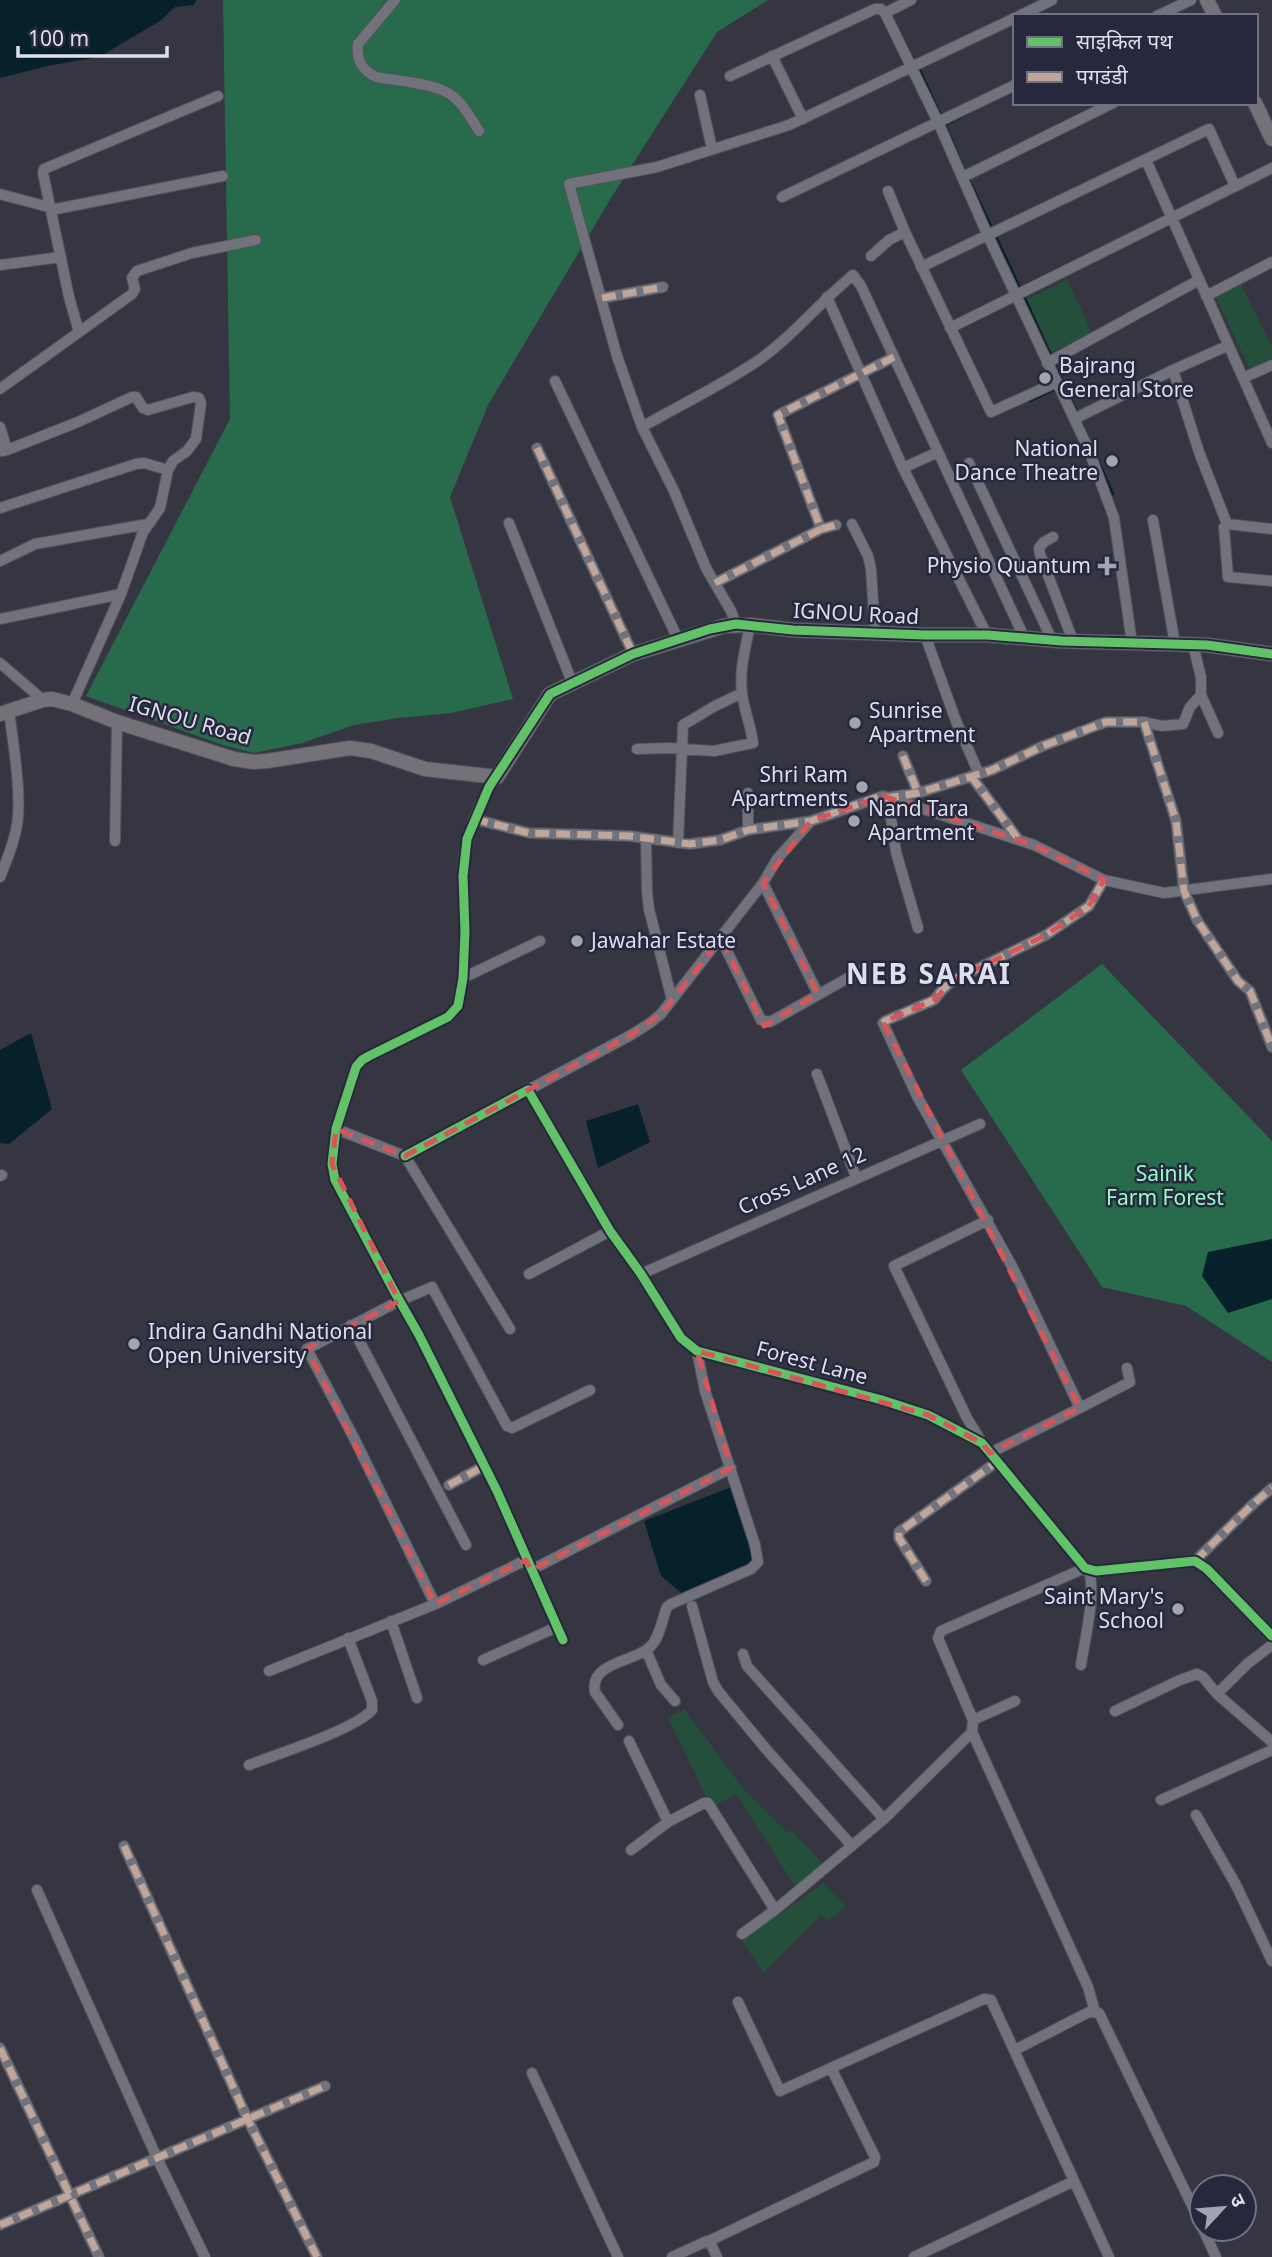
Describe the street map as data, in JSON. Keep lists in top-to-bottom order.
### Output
{
  "streets": {
    "street": ["IGNOU Road", "Cross Lane 12", "Forest Lane"]
  },
  "districts": ["NEB SARAI"],
  "parks": ["Sainik Farm Forest"],
  "places": {
    "other": [
      "Bajrang General Store",
      "National Dance Theatre",
      "Sunrise Apartment",
      "Shri Ram Apartments",
      "Nand Tara Apartment",
      "Jawahar Estate",
      "Indira Gandhi National Open University",
      "Saint Mary's School"
    ],
    "health": ["Physio Quantum"]
  },
  "legend": ["साइकिल पथ", "पगडंडी"],
  "scale_bar": "100 m",
  "north": "top right"
}
